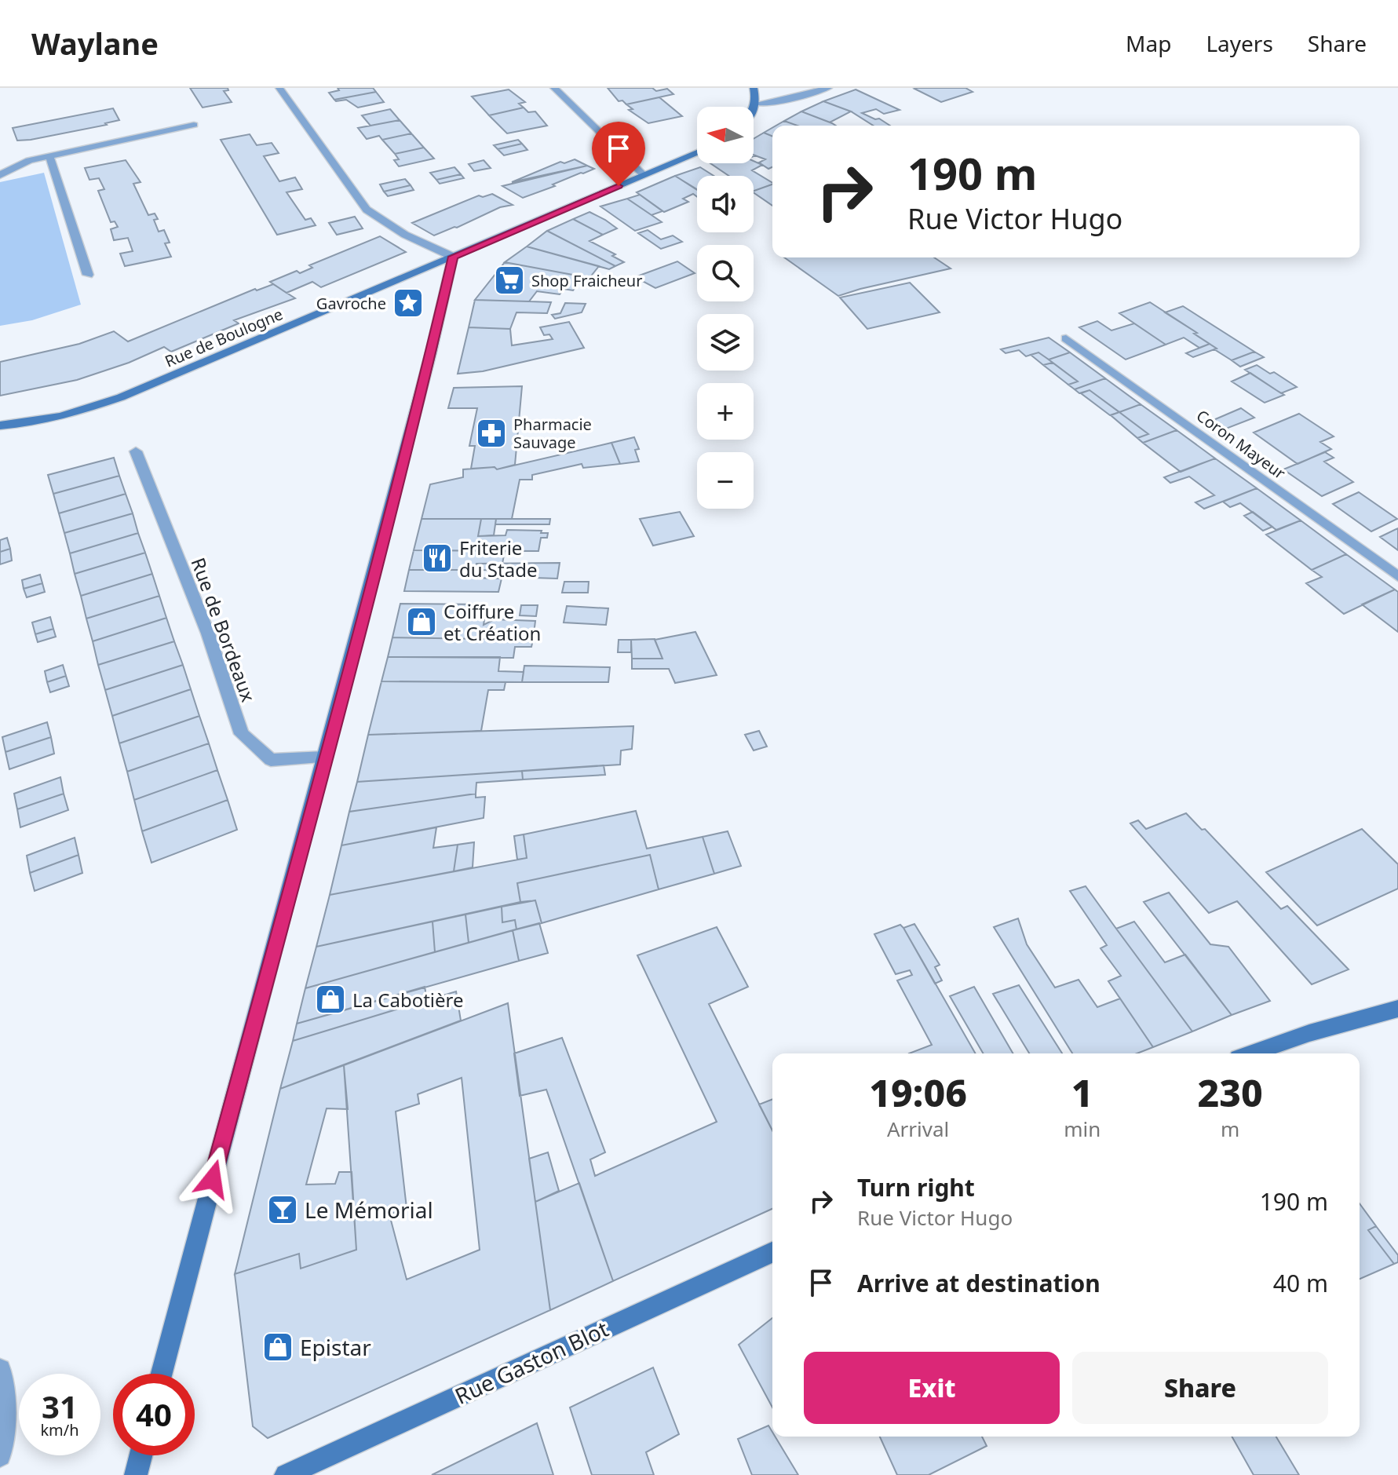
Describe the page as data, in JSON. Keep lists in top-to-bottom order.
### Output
{
  "streets": {
    "street": [
      "Rue de Boulogne",
      "Coron Mayeur",
      "Rue de Bordeaux",
      "Rue Gaston Blot"
    ]
  },
  "places": {
    "supermarket": ["Shop Fraicheur"],
    "place": ["Gavroche"],
    "pharmacy": ["Pharmacie Sauvage"],
    "restaurant": ["Friterie du Stade"],
    "shop": ["Coiffure et Création", "La Cabotière", "Epistar"],
    "bar": ["Le Mémorial"]
  },
  "north": "left",
  "page": {
    "header": "Waylane",
    "nav": ["Map", "Layers", "Share"],
    "map_buttons": ["+", "−"],
    "turn": ["190 m", "Rue Victor Hugo"],
    "eta": [
      "19:06",
      "Arrival",
      "1",
      "min",
      "230",
      "m"
    ],
    "list": [
      {
        "name": "Turn right",
        "note": "Rue Victor Hugo",
        "value": "190 m"
      },
      {
        "name": "Arrive at destination",
        "value": "40 m"
      }
    ],
    "buttons": ["Exit", "Share"],
    "speed": "31 km/h",
    "limit": "40"
  }
}
